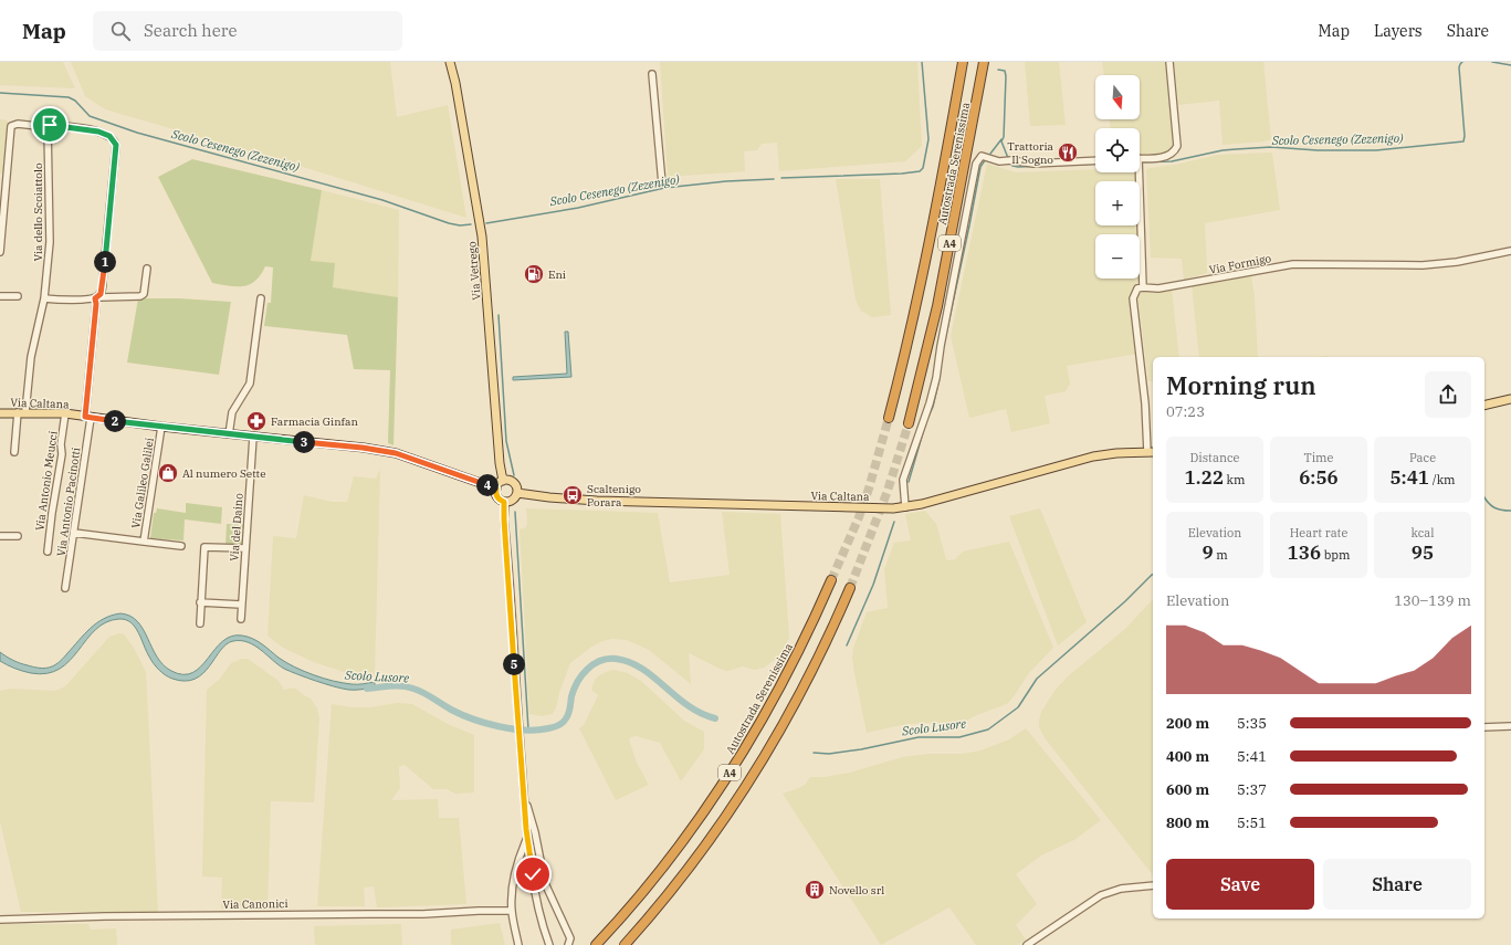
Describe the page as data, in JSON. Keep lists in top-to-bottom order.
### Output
{
  "streets": {
    "highway": ["Autostrada Serenissima", "A4"],
    "main road": ["Via Vetrego", "Via Caltana"],
    "street": [
      "Via dello Scoiattolo",
      "Via Formigo",
      "Via Antonio Meucci",
      "Via Galileo Galilei",
      "Via Antonio Pacinotti",
      "Via del Daino",
      "Via Canonici"
    ]
  },
  "crossings": [
    ["Via dello Scoiattolo", "Via Caltana"],
    ["Via dello Scoiattolo", "Via Antonio Pacinotti"],
    ["Via Vetrego", "Via Caltana"],
    ["Via Caltana", "Via Antonio Meucci"],
    ["Via Caltana", "Via Galileo Galilei"],
    ["Via Caltana", "Via Antonio Pacinotti"],
    ["Via Caltana", "Via del Daino"],
    ["Via Galileo Galilei", "Via Antonio Pacinotti"]
  ],
  "water": ["Scolo Cesenego (Zezenigo)", "Scolo Lusore"],
  "places": {
    "restaurant": ["Trattoria Il Sogno"],
    "fuel station": ["Eni"],
    "pharmacy": ["Farmacia Ginfan"],
    "shop": ["Al numero Sette"],
    "bus stop": ["Scaltenigo Porara"],
    "building": ["Novello srl"]
  },
  "north": "bottom",
  "page": {
    "header": "Map",
    "search": "Search here",
    "nav": ["Map", "Layers", "Share"],
    "map_buttons": ["+", "−"],
    "pins": [
      "1",
      "2",
      "3",
      "4",
      "5"
    ],
    "heading": ["Morning run", "07:23"],
    "stats": [
      ["Distance", "1.22 km"],
      ["Time", "6:56"],
      ["Pace", "5:41 /km"],
      ["Elevation", "9 m"],
      ["Heart rate", "136 bpm"],
      ["kcal", "95"]
    ],
    "chart": ["Elevation", "130–139 m"],
    "list": [
      {
        "name": "200 m",
        "note": "5:35"
      },
      {
        "name": "400 m",
        "note": "5:41"
      },
      {
        "name": "600 m",
        "note": "5:37"
      },
      {
        "name": "800 m",
        "note": "5:51"
      }
    ],
    "buttons": ["Save", "Share"]
  }
}
